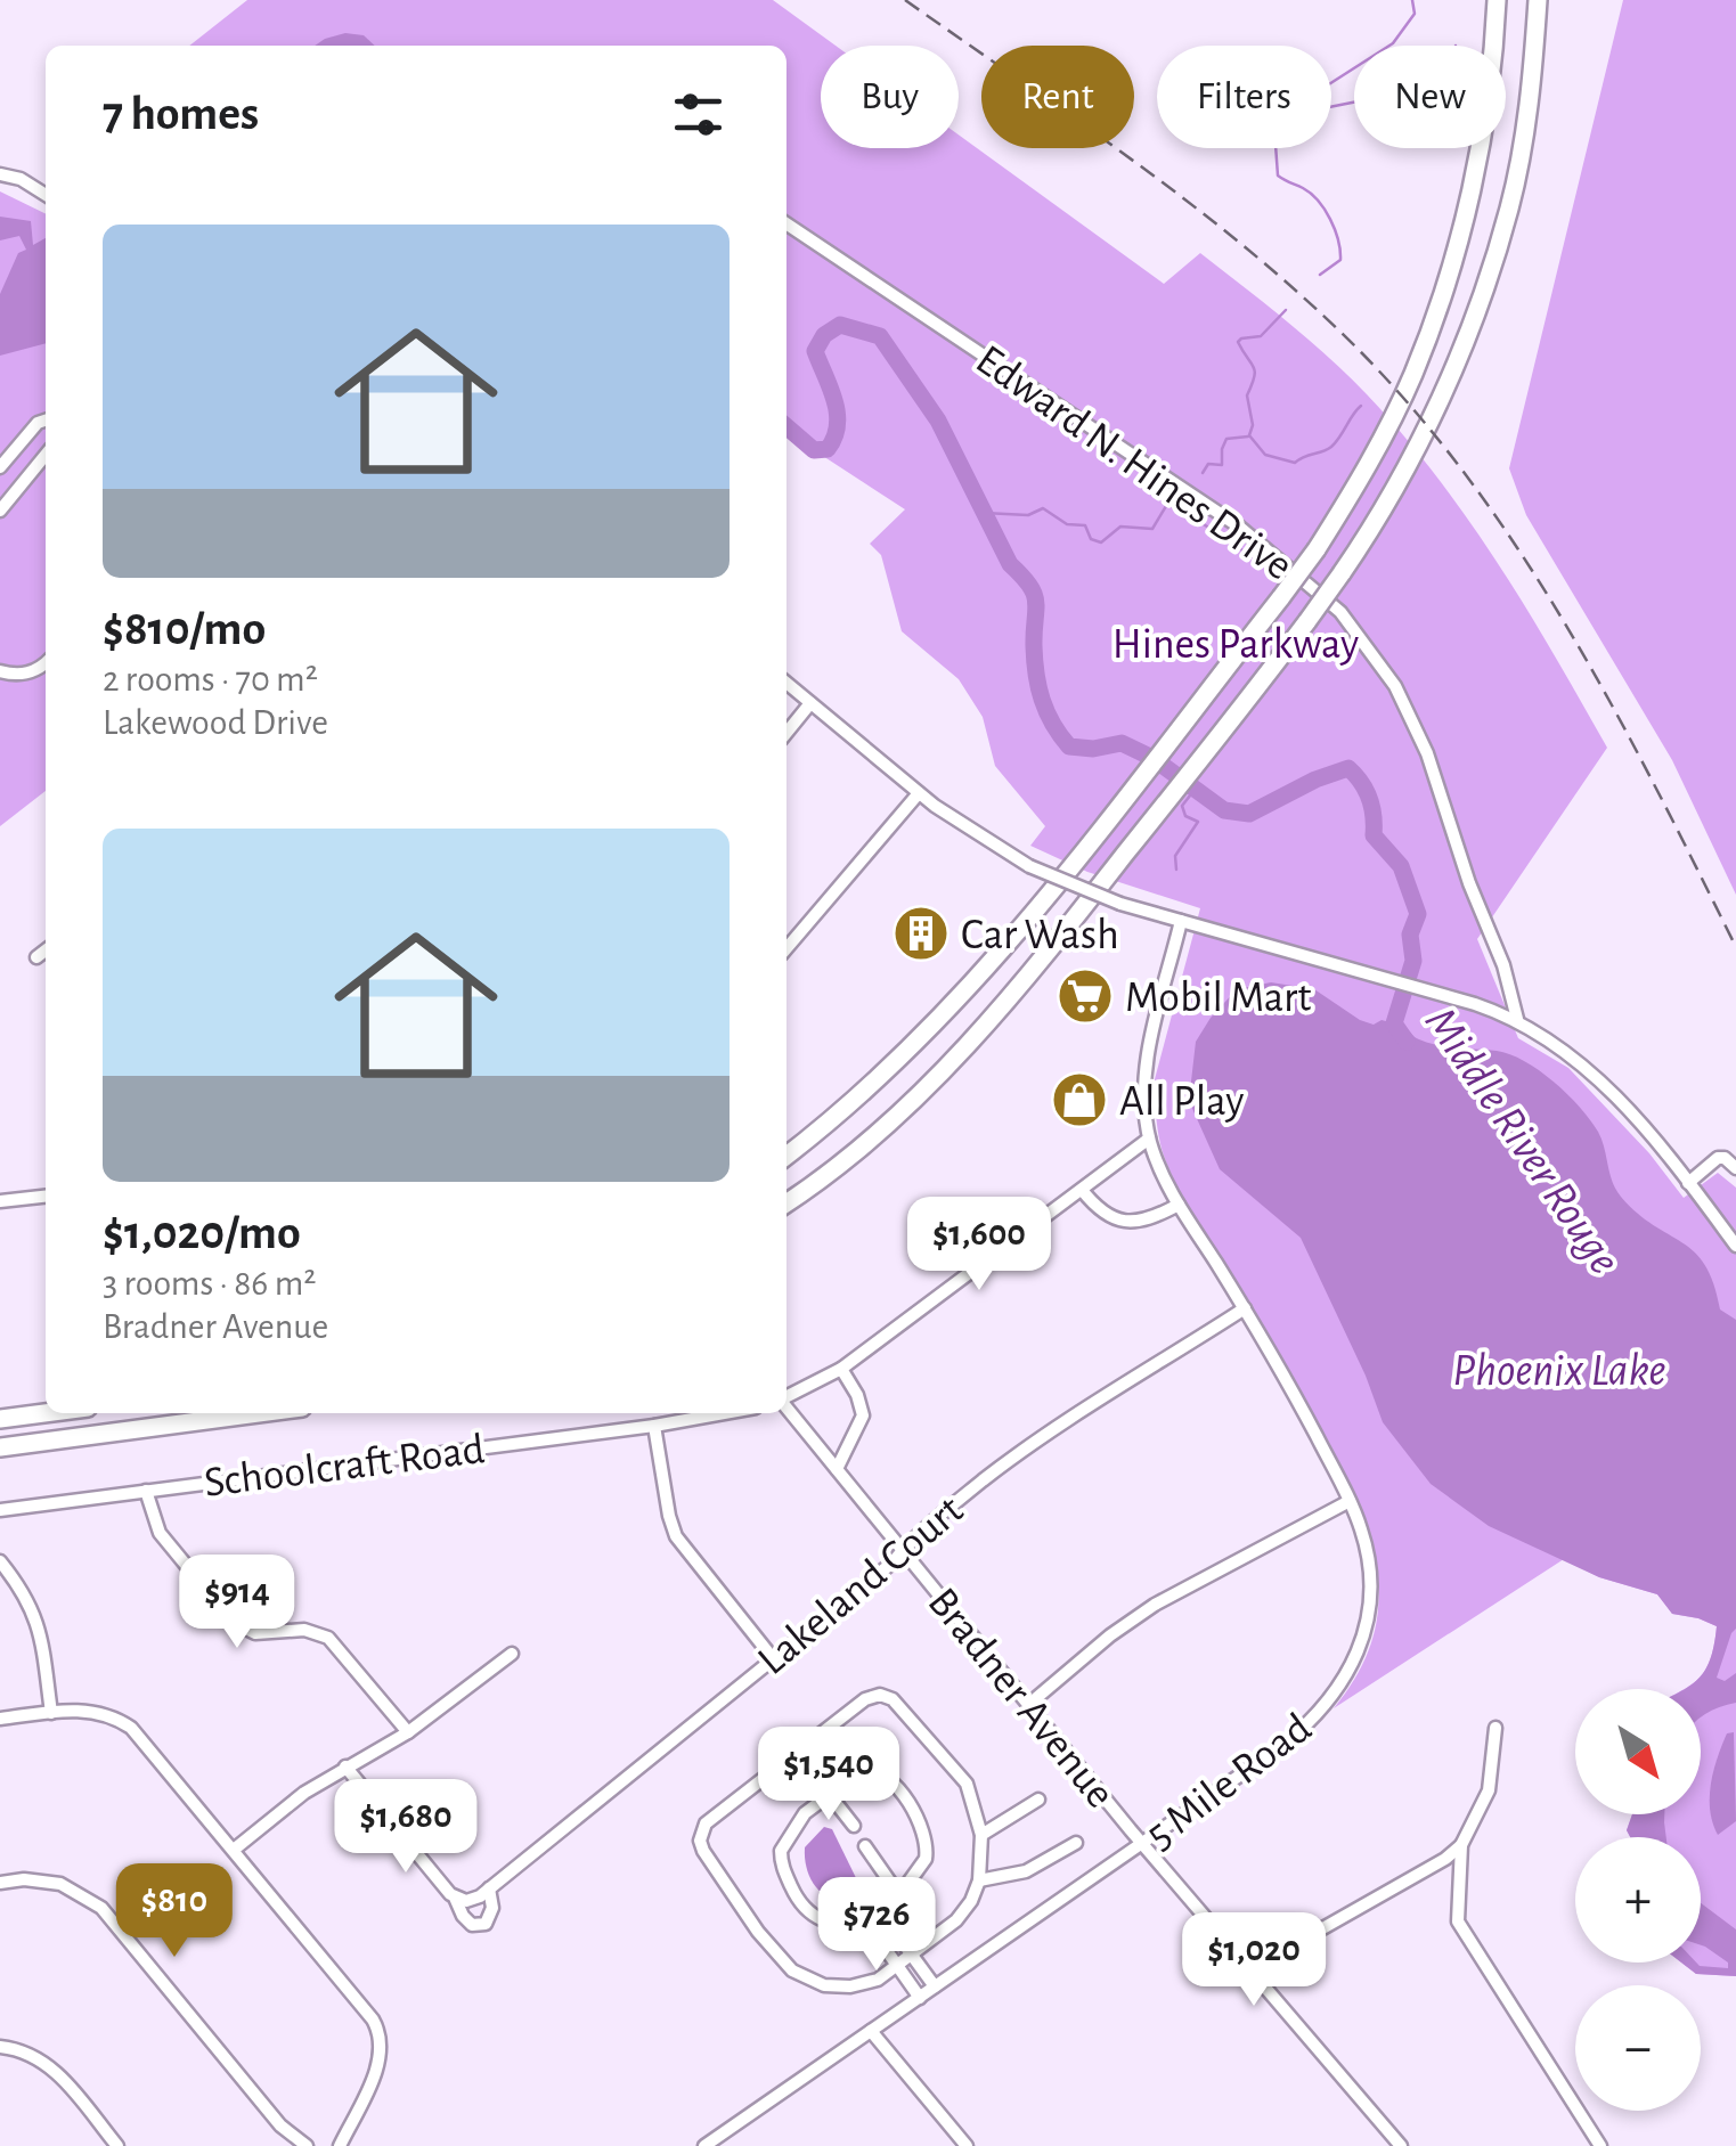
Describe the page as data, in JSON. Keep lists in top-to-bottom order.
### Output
{
  "streets": {
    "street": [
      "Edward N. Hines Drive",
      "Schoolcraft Road",
      "Lakeland Court",
      "Bradner Avenue",
      "5 Mile Road"
    ]
  },
  "crossings": [
    ["Lakeland Court", "Bradner Avenue"],
    ["Lakeland Court", "5 Mile Road"],
    ["Bradner Avenue", "5 Mile Road"]
  ],
  "water": ["Middle River Rouge", "Phoenix Lake"],
  "parks": ["Hines Parkway"],
  "places": {
    "building": ["Car Wash"],
    "supermarket": ["Mobil Mart"],
    "shop": ["All Play"]
  },
  "north": "bottom right",
  "page": {
    "chip": [
      "Buy",
      "Rent",
      "Filters",
      "New"
    ],
    "heading": "7 homes",
    "list": [
      {
        "name": "$810/mo",
        "note": "2 rooms · 70 m² · Lakewood Drive"
      },
      {
        "name": "$1,020/mo",
        "note": "3 rooms · 86 m² · Bradner Avenue"
      }
    ],
    "price": [
      "$1,600",
      "$914",
      "$1,540",
      "$1,680",
      "$810",
      "$726",
      "$1,020"
    ],
    "map_buttons": ["+", "−"]
  }
}
